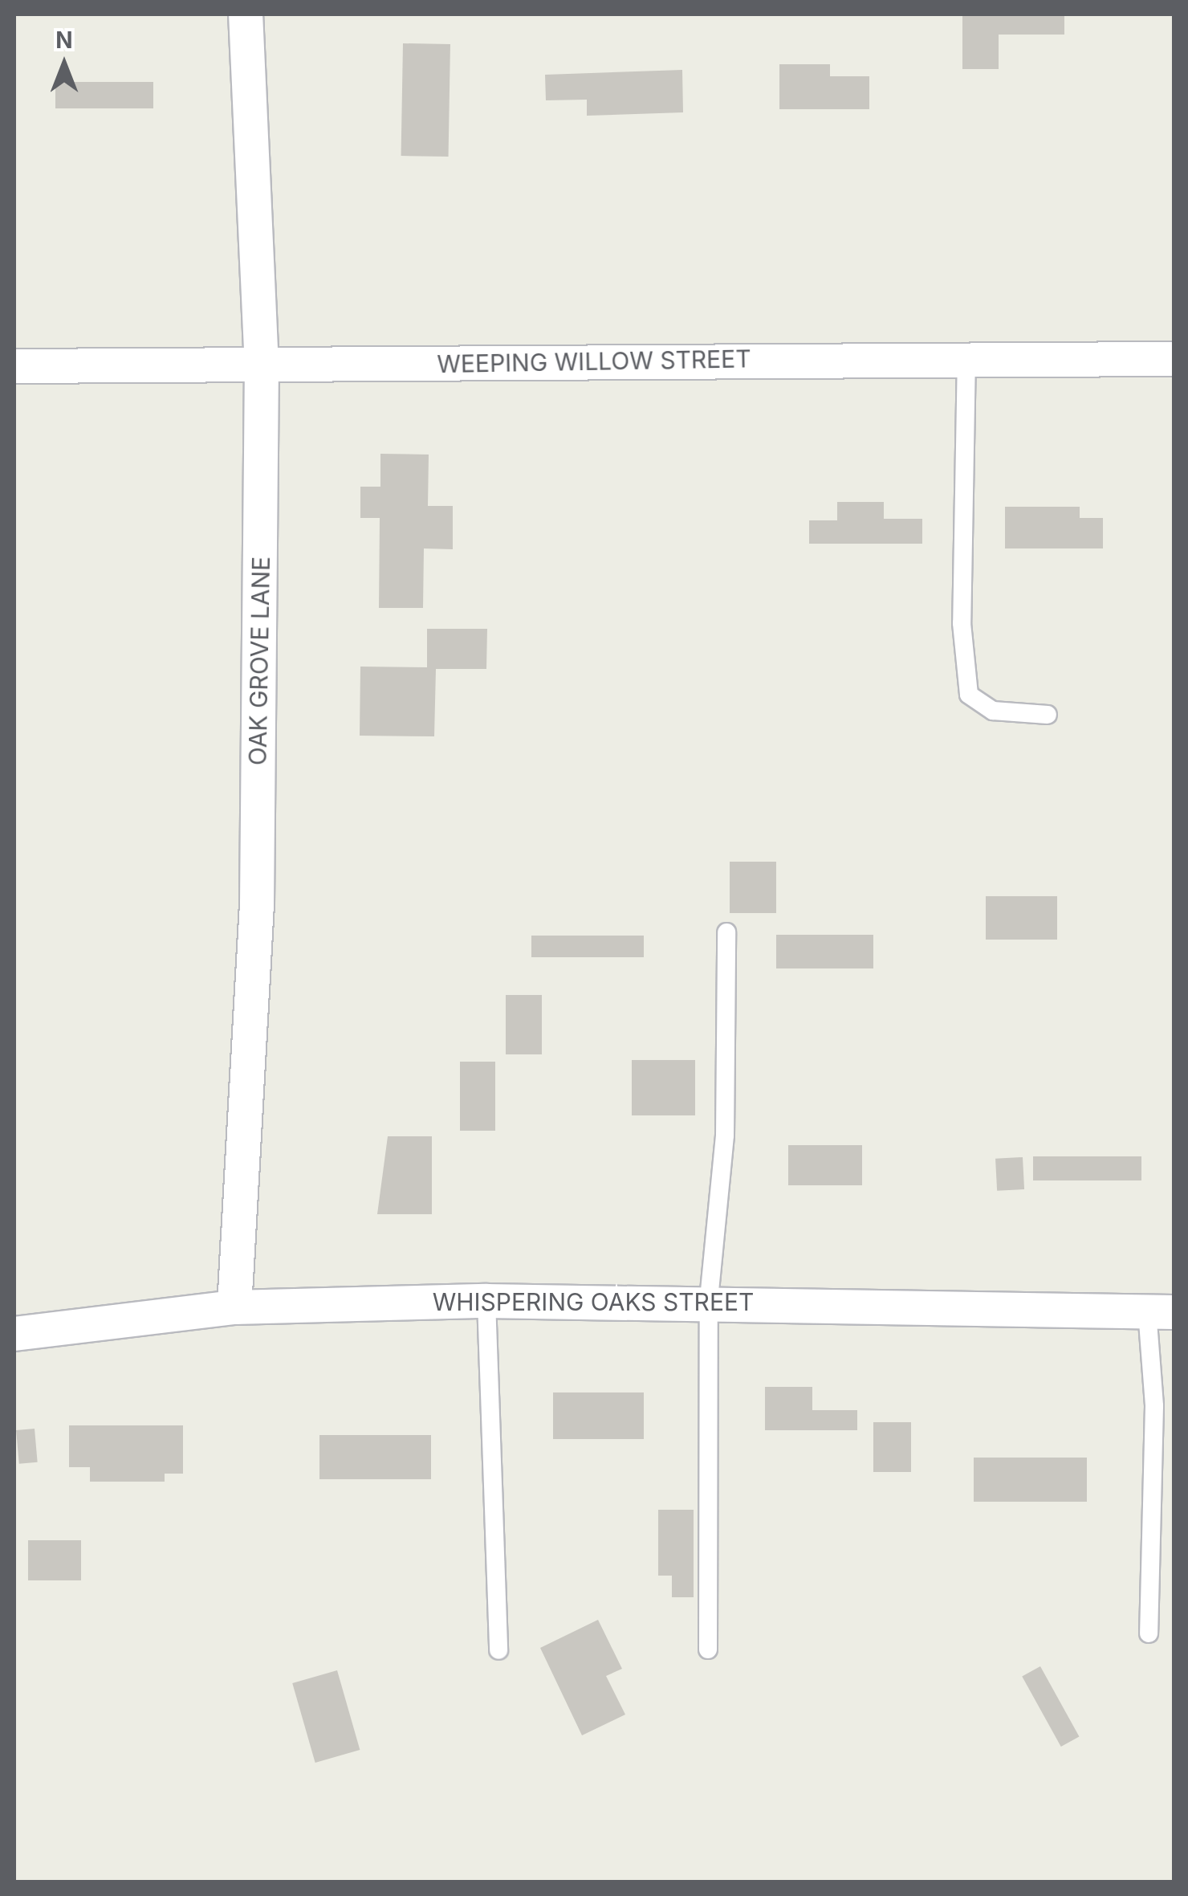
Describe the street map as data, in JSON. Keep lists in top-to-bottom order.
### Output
{
  "streets": {
    "street": ["WEEPING WILLOW STREET", "OAK GROVE LANE", "WHISPERING OAKS STREET"]
  },
  "crossings": [
    ["WEEPING WILLOW STREET", "OAK GROVE LANE"],
    ["OAK GROVE LANE", "WHISPERING OAKS STREET"]
  ],
  "north": "top"
}
